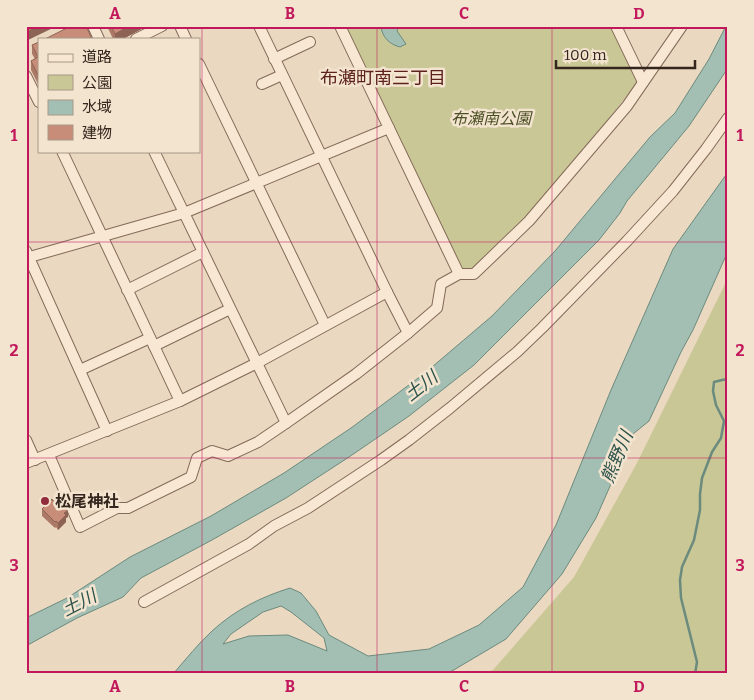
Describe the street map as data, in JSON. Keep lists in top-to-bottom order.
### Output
{
  "districts": ["布瀬町南三丁目"],
  "water": ["土川", "熊野川"],
  "parks": ["布瀬南公園"],
  "places": ["松尾神社"],
  "legend": [
    "道路",
    "公園",
    "水域",
    "建物"
  ],
  "scale_bar": "100 m",
  "grid": {
    "columns": [
      "A",
      "B",
      "C",
      "D"
    ],
    "rows": ["1", "2", "3"]
  }
}
